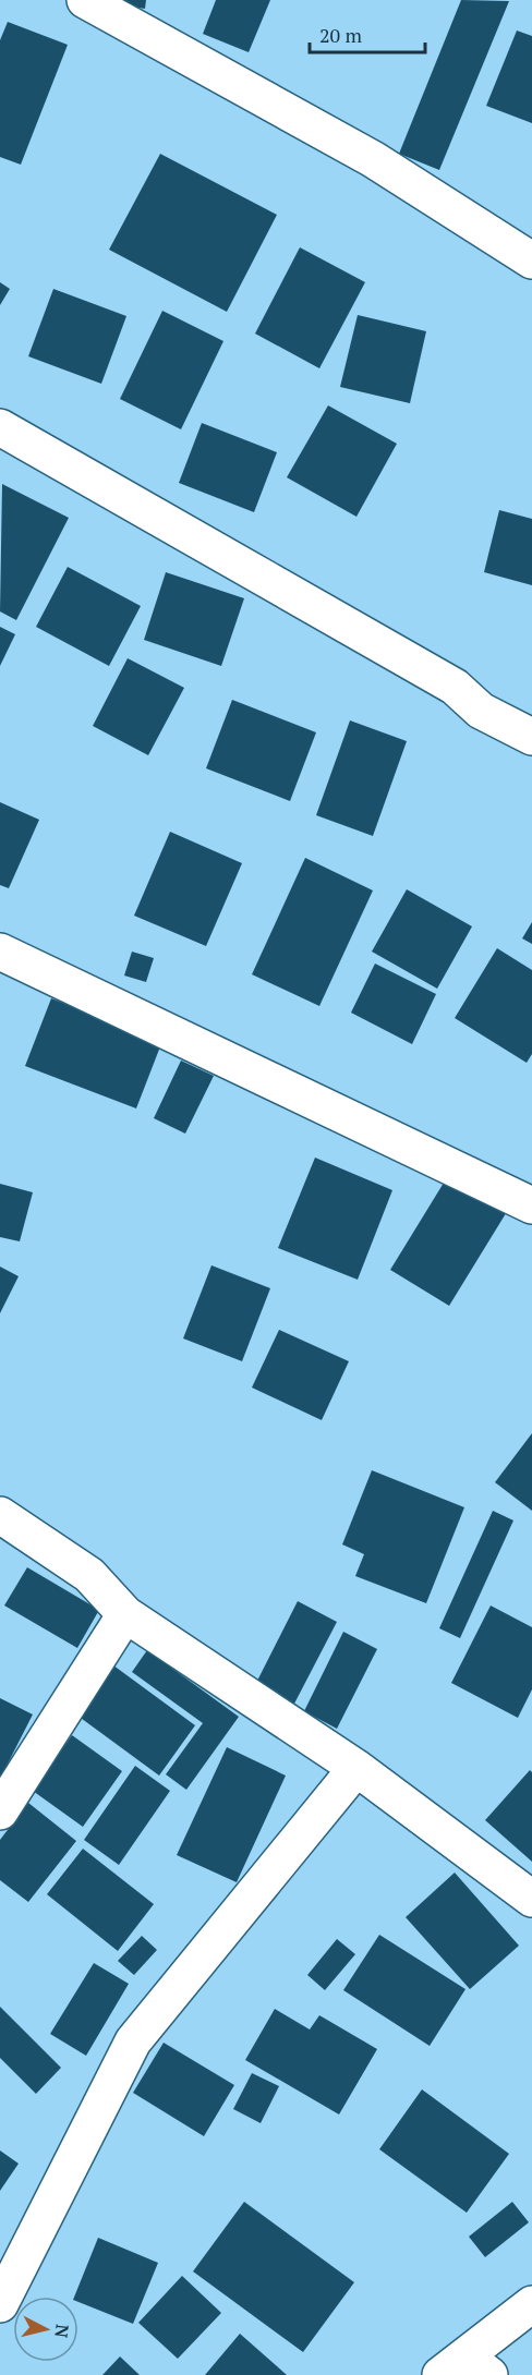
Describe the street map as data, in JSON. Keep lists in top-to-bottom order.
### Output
{
  "scale_bar": "20 m",
  "north": "right"
}
